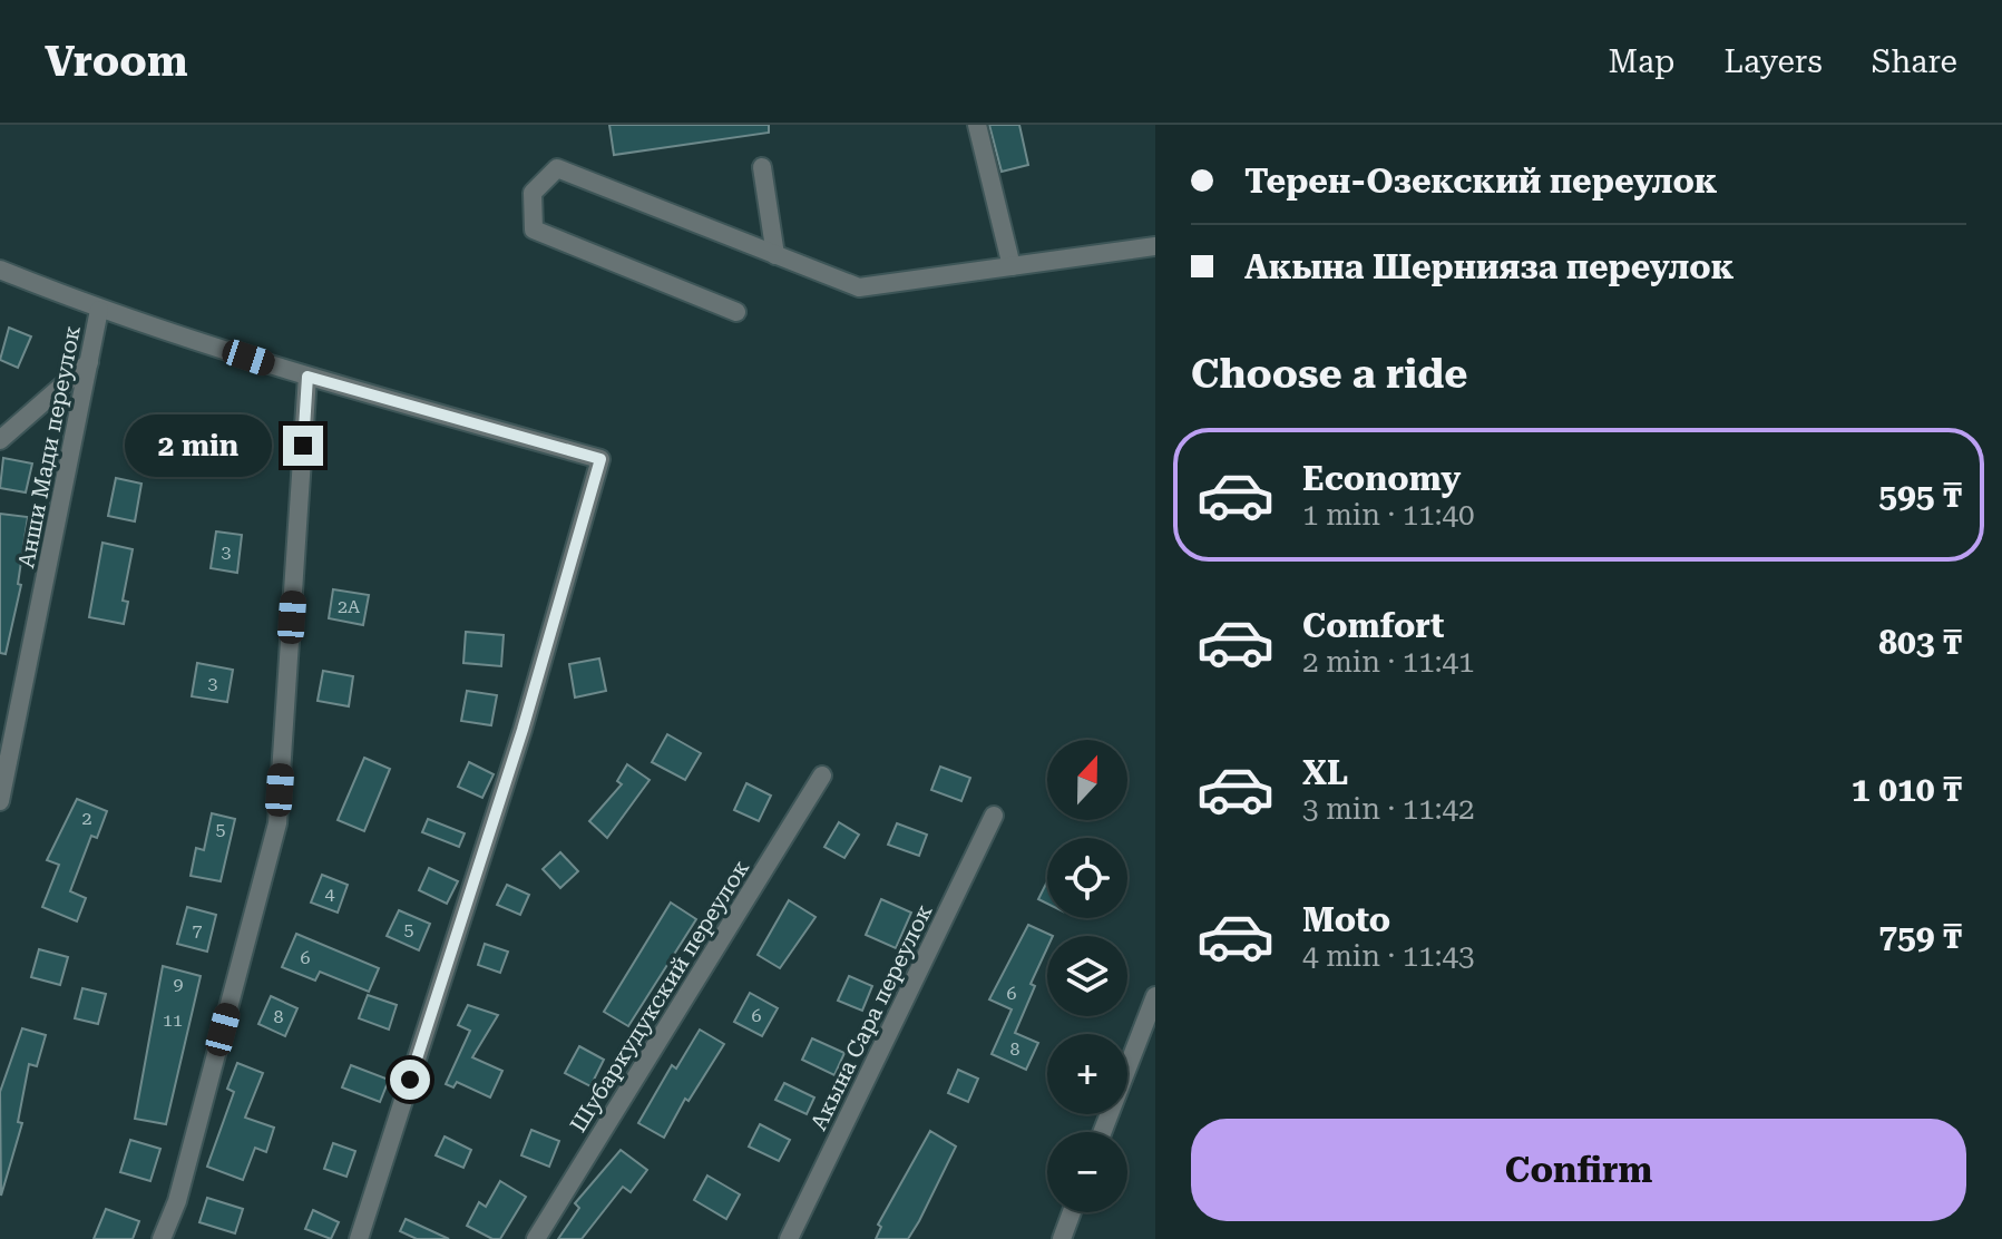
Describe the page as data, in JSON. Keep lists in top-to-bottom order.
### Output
{
  "streets": {
    "street": ["Анши Мади переулок", "Шубаркудукский переулок", "Акына Сара переулок"]
  },
  "house_numbers": [
    "3",
    "2А",
    "3",
    "2",
    "5",
    "4",
    "7",
    "5",
    "6",
    "9",
    "6",
    "6",
    "8",
    "11",
    "8"
  ],
  "north": "top",
  "page": {
    "header": "Vroom",
    "nav": ["Map", "Layers", "Share"],
    "banner": ["Терен-Озекский переулок", "Акына Шернияза переулок"],
    "heading": "Choose a ride",
    "bubble": "2 min",
    "list": [
      {
        "name": "Economy",
        "note": "1 min · 11:40",
        "value": "595 ₸"
      },
      {
        "name": "Comfort",
        "note": "2 min · 11:41",
        "value": "803 ₸"
      },
      {
        "name": "XL",
        "note": "3 min · 11:42",
        "value": "1 010 ₸"
      },
      {
        "name": "Moto",
        "note": "4 min · 11:43",
        "value": "759 ₸"
      }
    ],
    "map_buttons": ["+", "−"],
    "buttons": "Confirm"
  }
}
